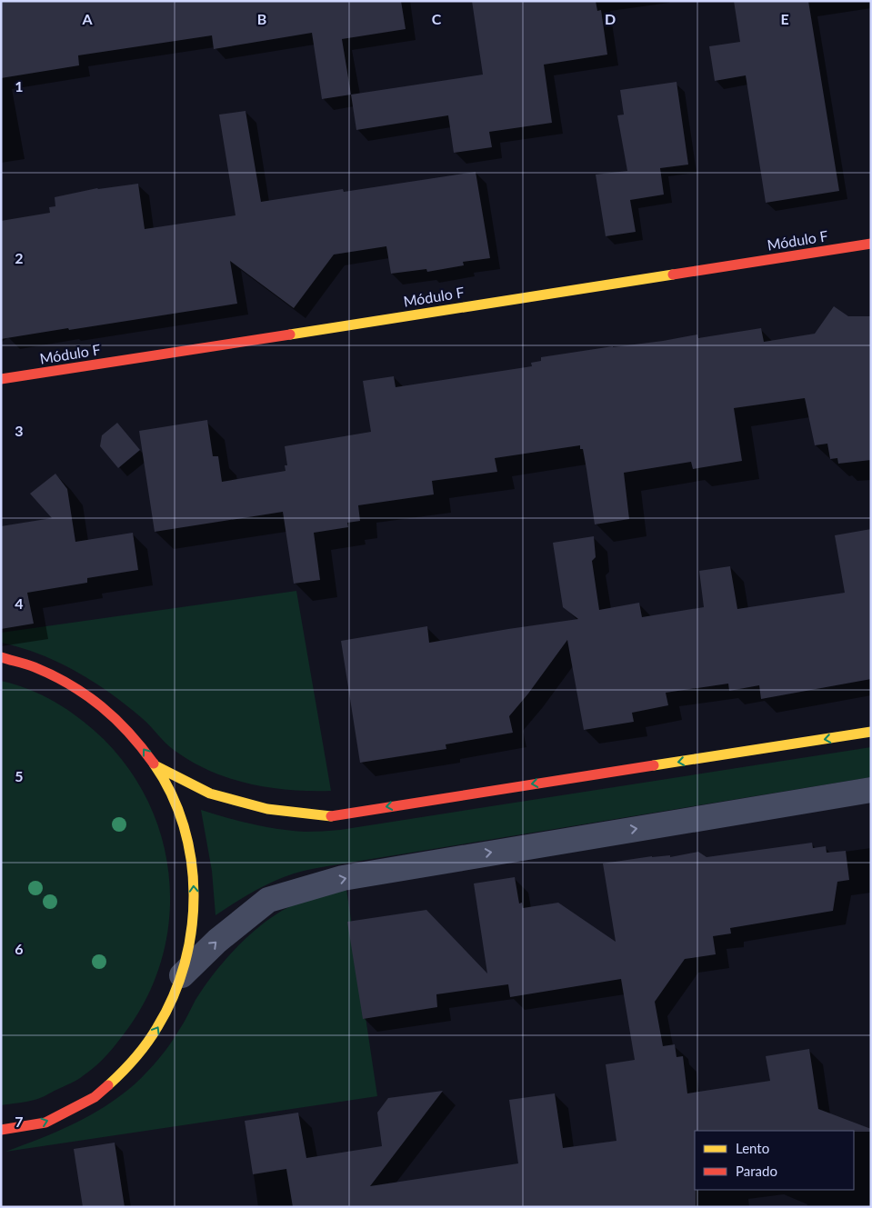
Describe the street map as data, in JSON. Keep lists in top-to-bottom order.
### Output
{
  "streets": {
    "street": ["Módulo F"]
  },
  "legend": ["Lento", "Parado"],
  "grid": {
    "columns": [
      "A",
      "B",
      "C",
      "D",
      "E"
    ],
    "rows": [
      "1",
      "2",
      "3",
      "4",
      "5",
      "6",
      "7"
    ]
  }
}
